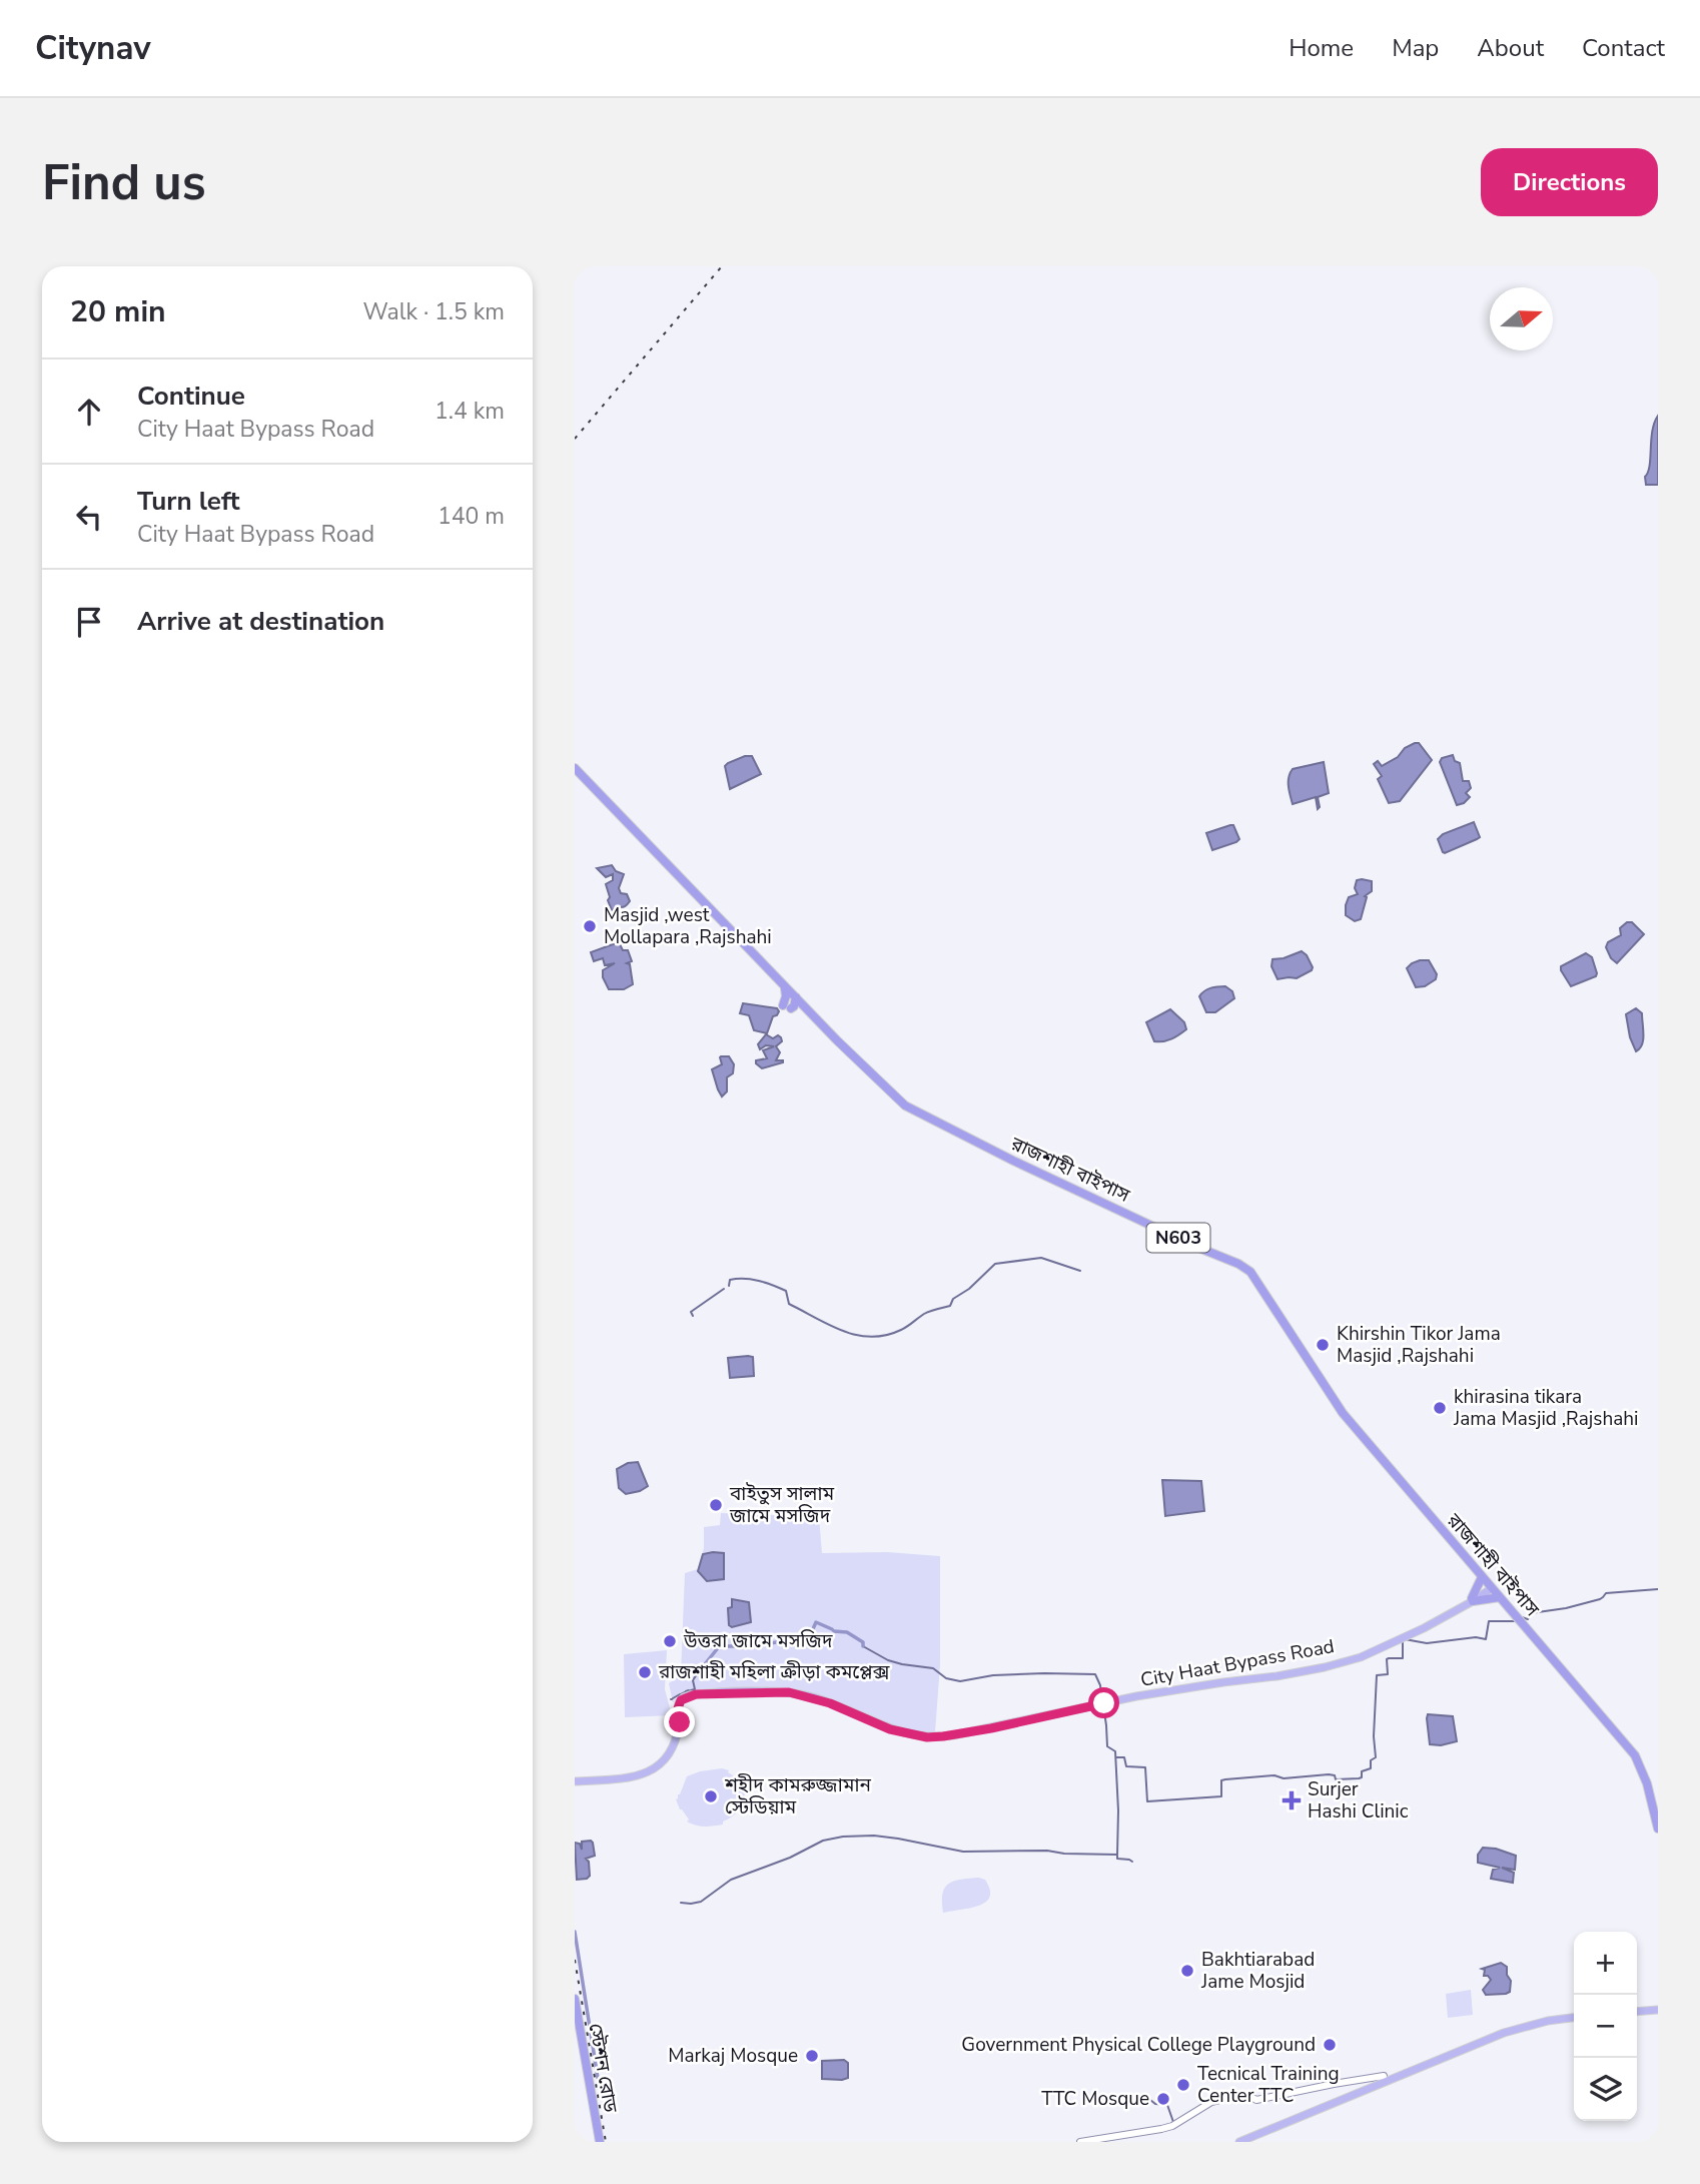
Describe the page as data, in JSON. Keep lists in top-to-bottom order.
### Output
{
  "streets": {
    "highway": ["রাজশাহী বাইপাস", "N603", "স্টেশন রোড"],
    "main road": ["City Haat Bypass Road"]
  },
  "crossings": [
    ["রাজশাহী বাইপাস", "City Haat Bypass Road"]
  ],
  "places": {
    "other": [
      "Masjid ,west Mollapara ,Rajshahi",
      "Khirshin Tikor Jama Masjid ,Rajshahi",
      "khirasina tikara Jama Masjid ,Rajshahi",
      "বাইতুস সালাম জামে মসজিদ",
      "উত্তরা জামে মসজিদ",
      "রাজশাহী মহিলা ক্রীড়া কমপ্লেক্স",
      "শহীদ কামরুজ্জামান স্টেডিয়াম",
      "Bakhtiarabad Jame Mosjid",
      "Government Physical College Playground",
      "Markaj Mosque",
      "Tecnical Training Center TTC",
      "TTC Mosque"
    ],
    "health": ["Surjer Hashi Clinic"]
  },
  "north": "right",
  "page": {
    "header": "Citynav",
    "nav": [
      "Home",
      "Map",
      "About",
      "Contact"
    ],
    "buttons": "Directions",
    "title": "Find us",
    "heading": ["20 min", "Walk · 1.5 km"],
    "list": [
      ["Continue", "City Haat Bypass Road", "1.4 km"],
      ["Turn left", "City Haat Bypass Road", "140 m"],
      "Arrive at destination"
    ],
    "map_buttons": ["+", "−"]
  }
}
